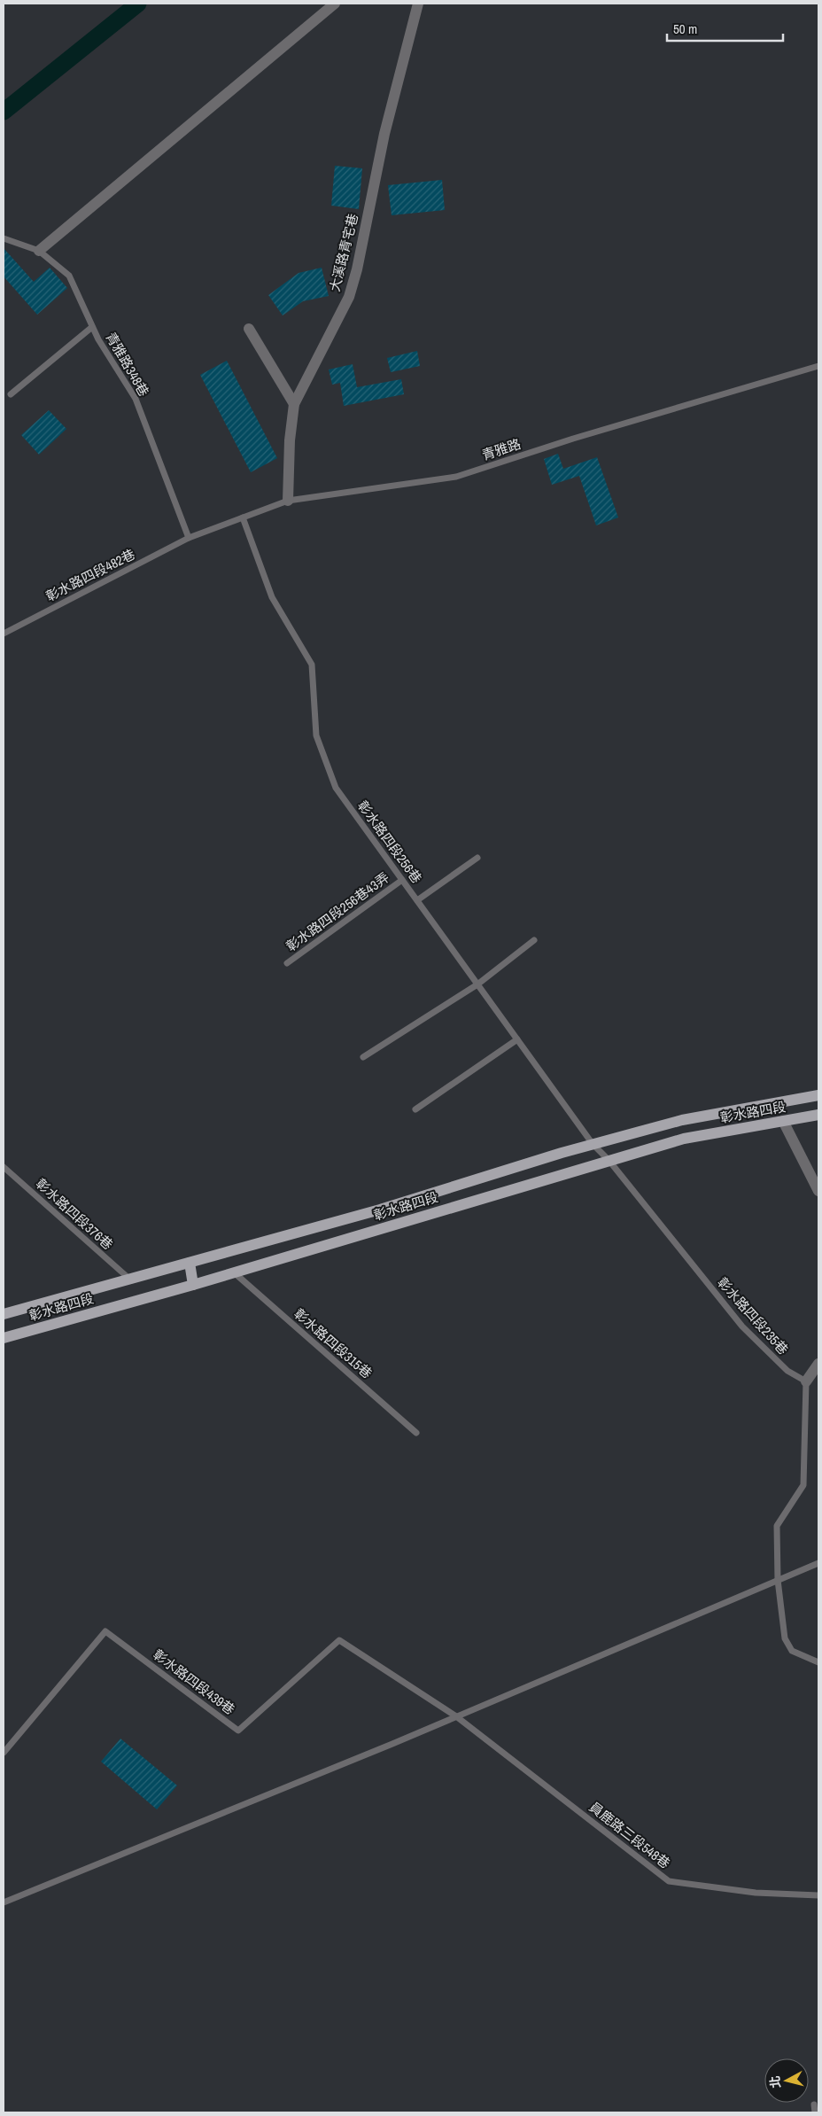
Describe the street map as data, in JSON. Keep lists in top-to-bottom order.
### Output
{
  "streets": {
    "main road": ["彰水路四段"],
    "street": ["大溪路青宅巷"],
    "lane": [
      "青雅路348巷",
      "青雅路",
      "彰水路四段482巷",
      "彰水路四段256巷",
      "彰水路四段256巷43弄",
      "彰水路四段376巷",
      "彰水路四段235巷",
      "彰水路四段315巷",
      "彰水路四段439巷",
      "員鹿路三段548巷"
    ]
  },
  "crossings": [
    ["大溪路青宅巷", "青雅路"],
    ["青雅路348巷", "青雅路"],
    ["青雅路348巷", "彰水路四段482巷"],
    ["青雅路", "彰水路四段482巷"],
    ["青雅路", "彰水路四段256巷"],
    ["彰水路四段256巷", "彰水路四段256巷43弄"],
    ["彰水路四段256巷", "彰水路四段"],
    ["彰水路四段256巷", "彰水路四段235巷"],
    ["彰水路四段", "彰水路四段376巷"],
    ["彰水路四段", "彰水路四段235巷"],
    ["彰水路四段", "彰水路四段315巷"],
    ["彰水路四段439巷", "員鹿路三段548巷"]
  ],
  "scale_bar": "50 m",
  "north": "left"
}
